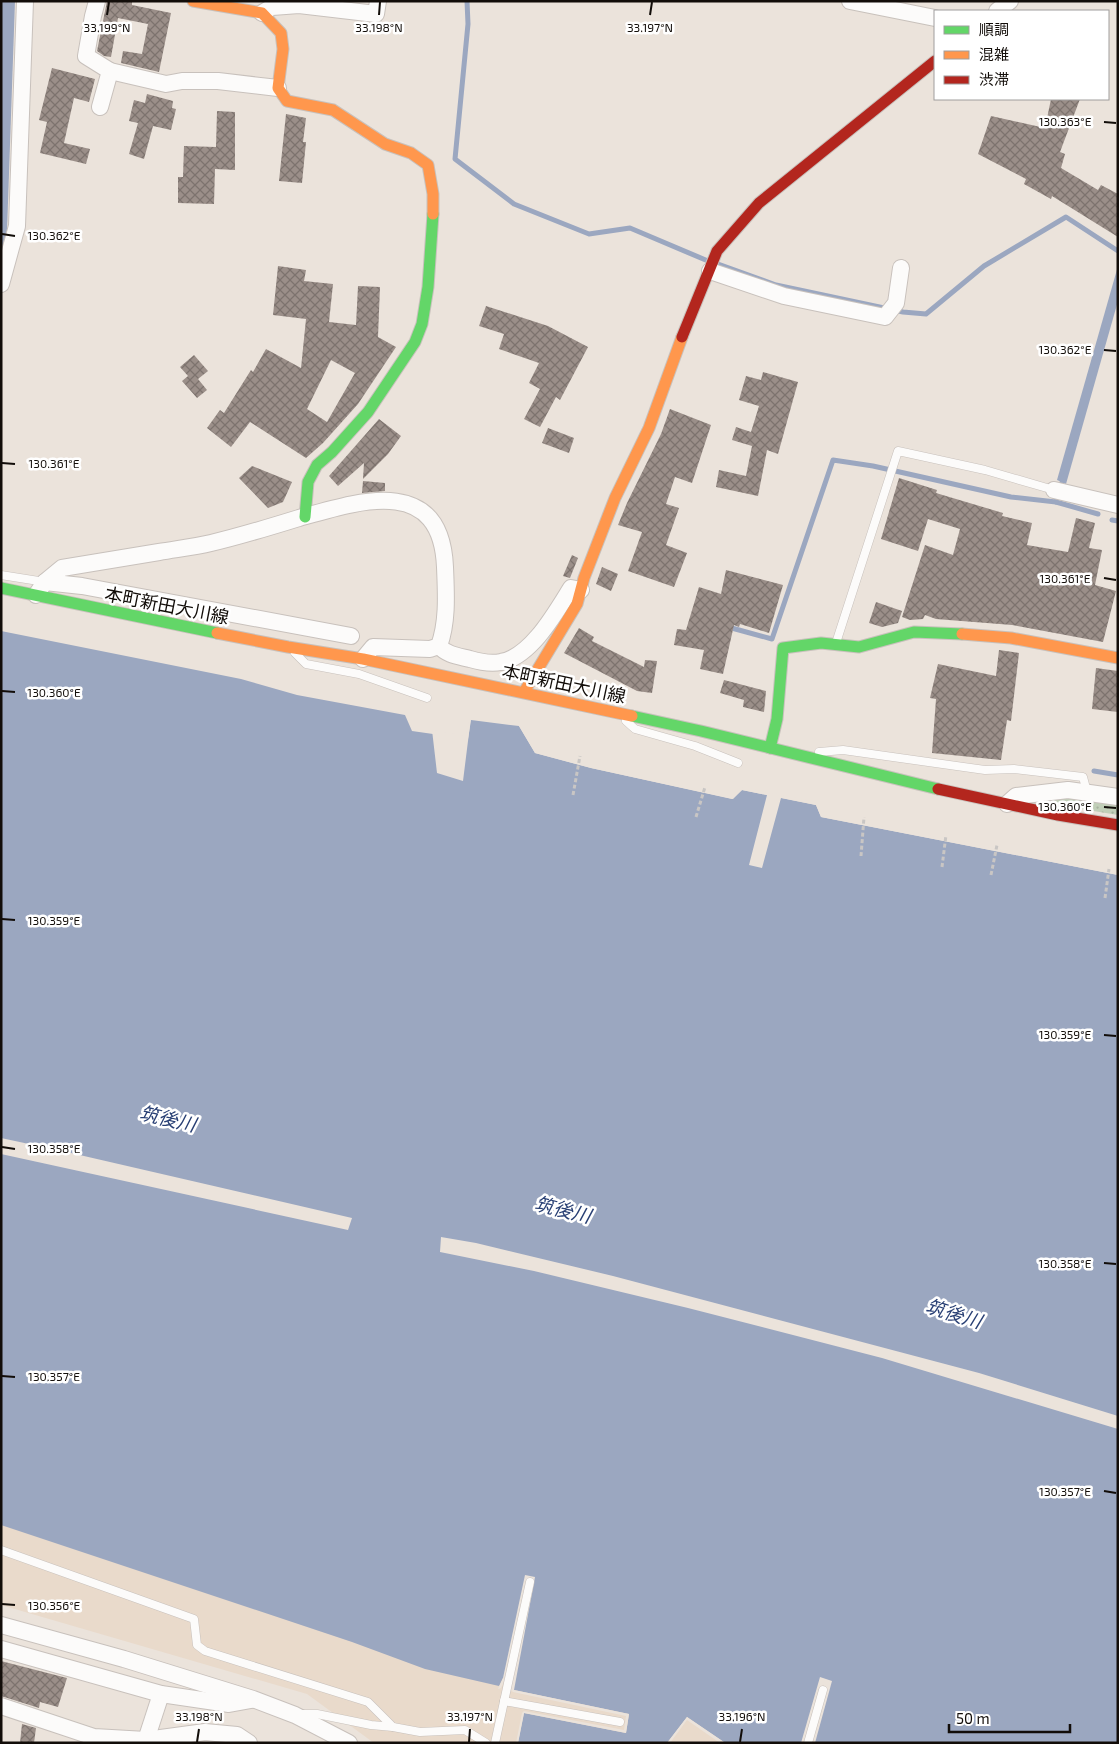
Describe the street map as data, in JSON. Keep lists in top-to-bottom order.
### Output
{
  "streets": {
    "street": ["本町新田大川線"]
  },
  "water": ["筑後川"],
  "legend": ["順調", "混雑", "渋滞"],
  "scale_bar": "50 m",
  "coordinates": [
    "33.199°N",
    "33.198°N",
    "33.197°N",
    "130.363°E",
    "130.362°E",
    "130.361°E",
    "130.360°E",
    "130.359°E",
    "130.358°E",
    "130.357°E",
    "130.356°E",
    "33.196°N"
  ]
}
